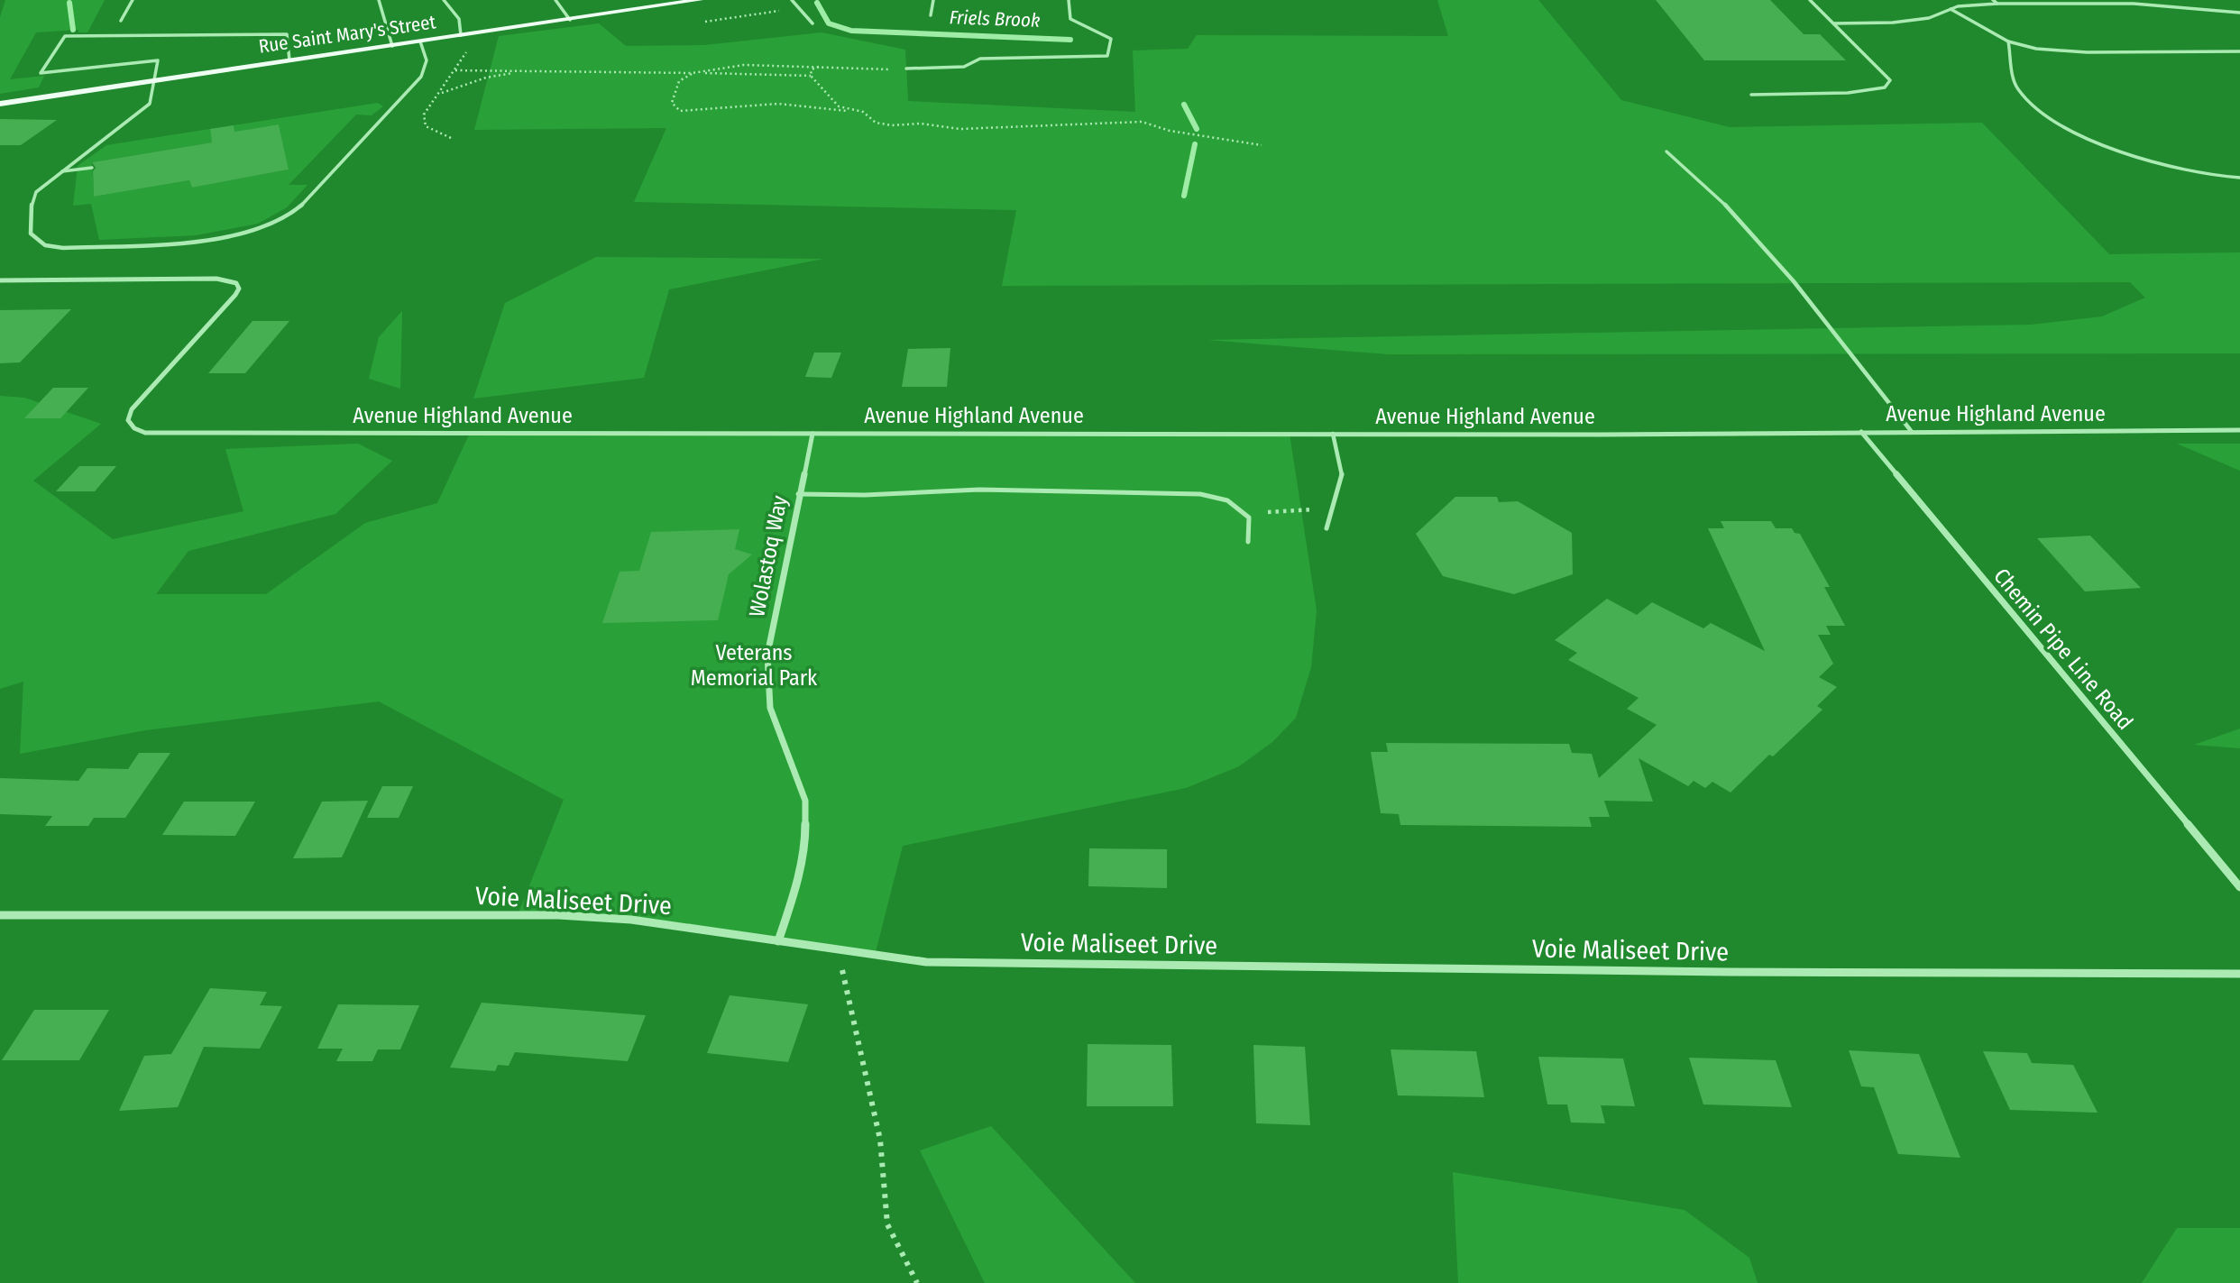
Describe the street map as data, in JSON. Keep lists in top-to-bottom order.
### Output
{
  "streets": {
    "main road": ["Rue Saint Mary's Street"],
    "street": [
      "Avenue Highland Avenue",
      "Wolastoq Way",
      "Chemin Pipe Line Road",
      "Voie Maliseet Drive"
    ]
  },
  "crossings": [
    ["Avenue Highland Avenue", "Wolastoq Way"],
    ["Avenue Highland Avenue", "Chemin Pipe Line Road"],
    ["Wolastoq Way", "Voie Maliseet Drive"]
  ],
  "water": ["Friels Brook"],
  "parks": ["Veterans Memorial Park"]
}
